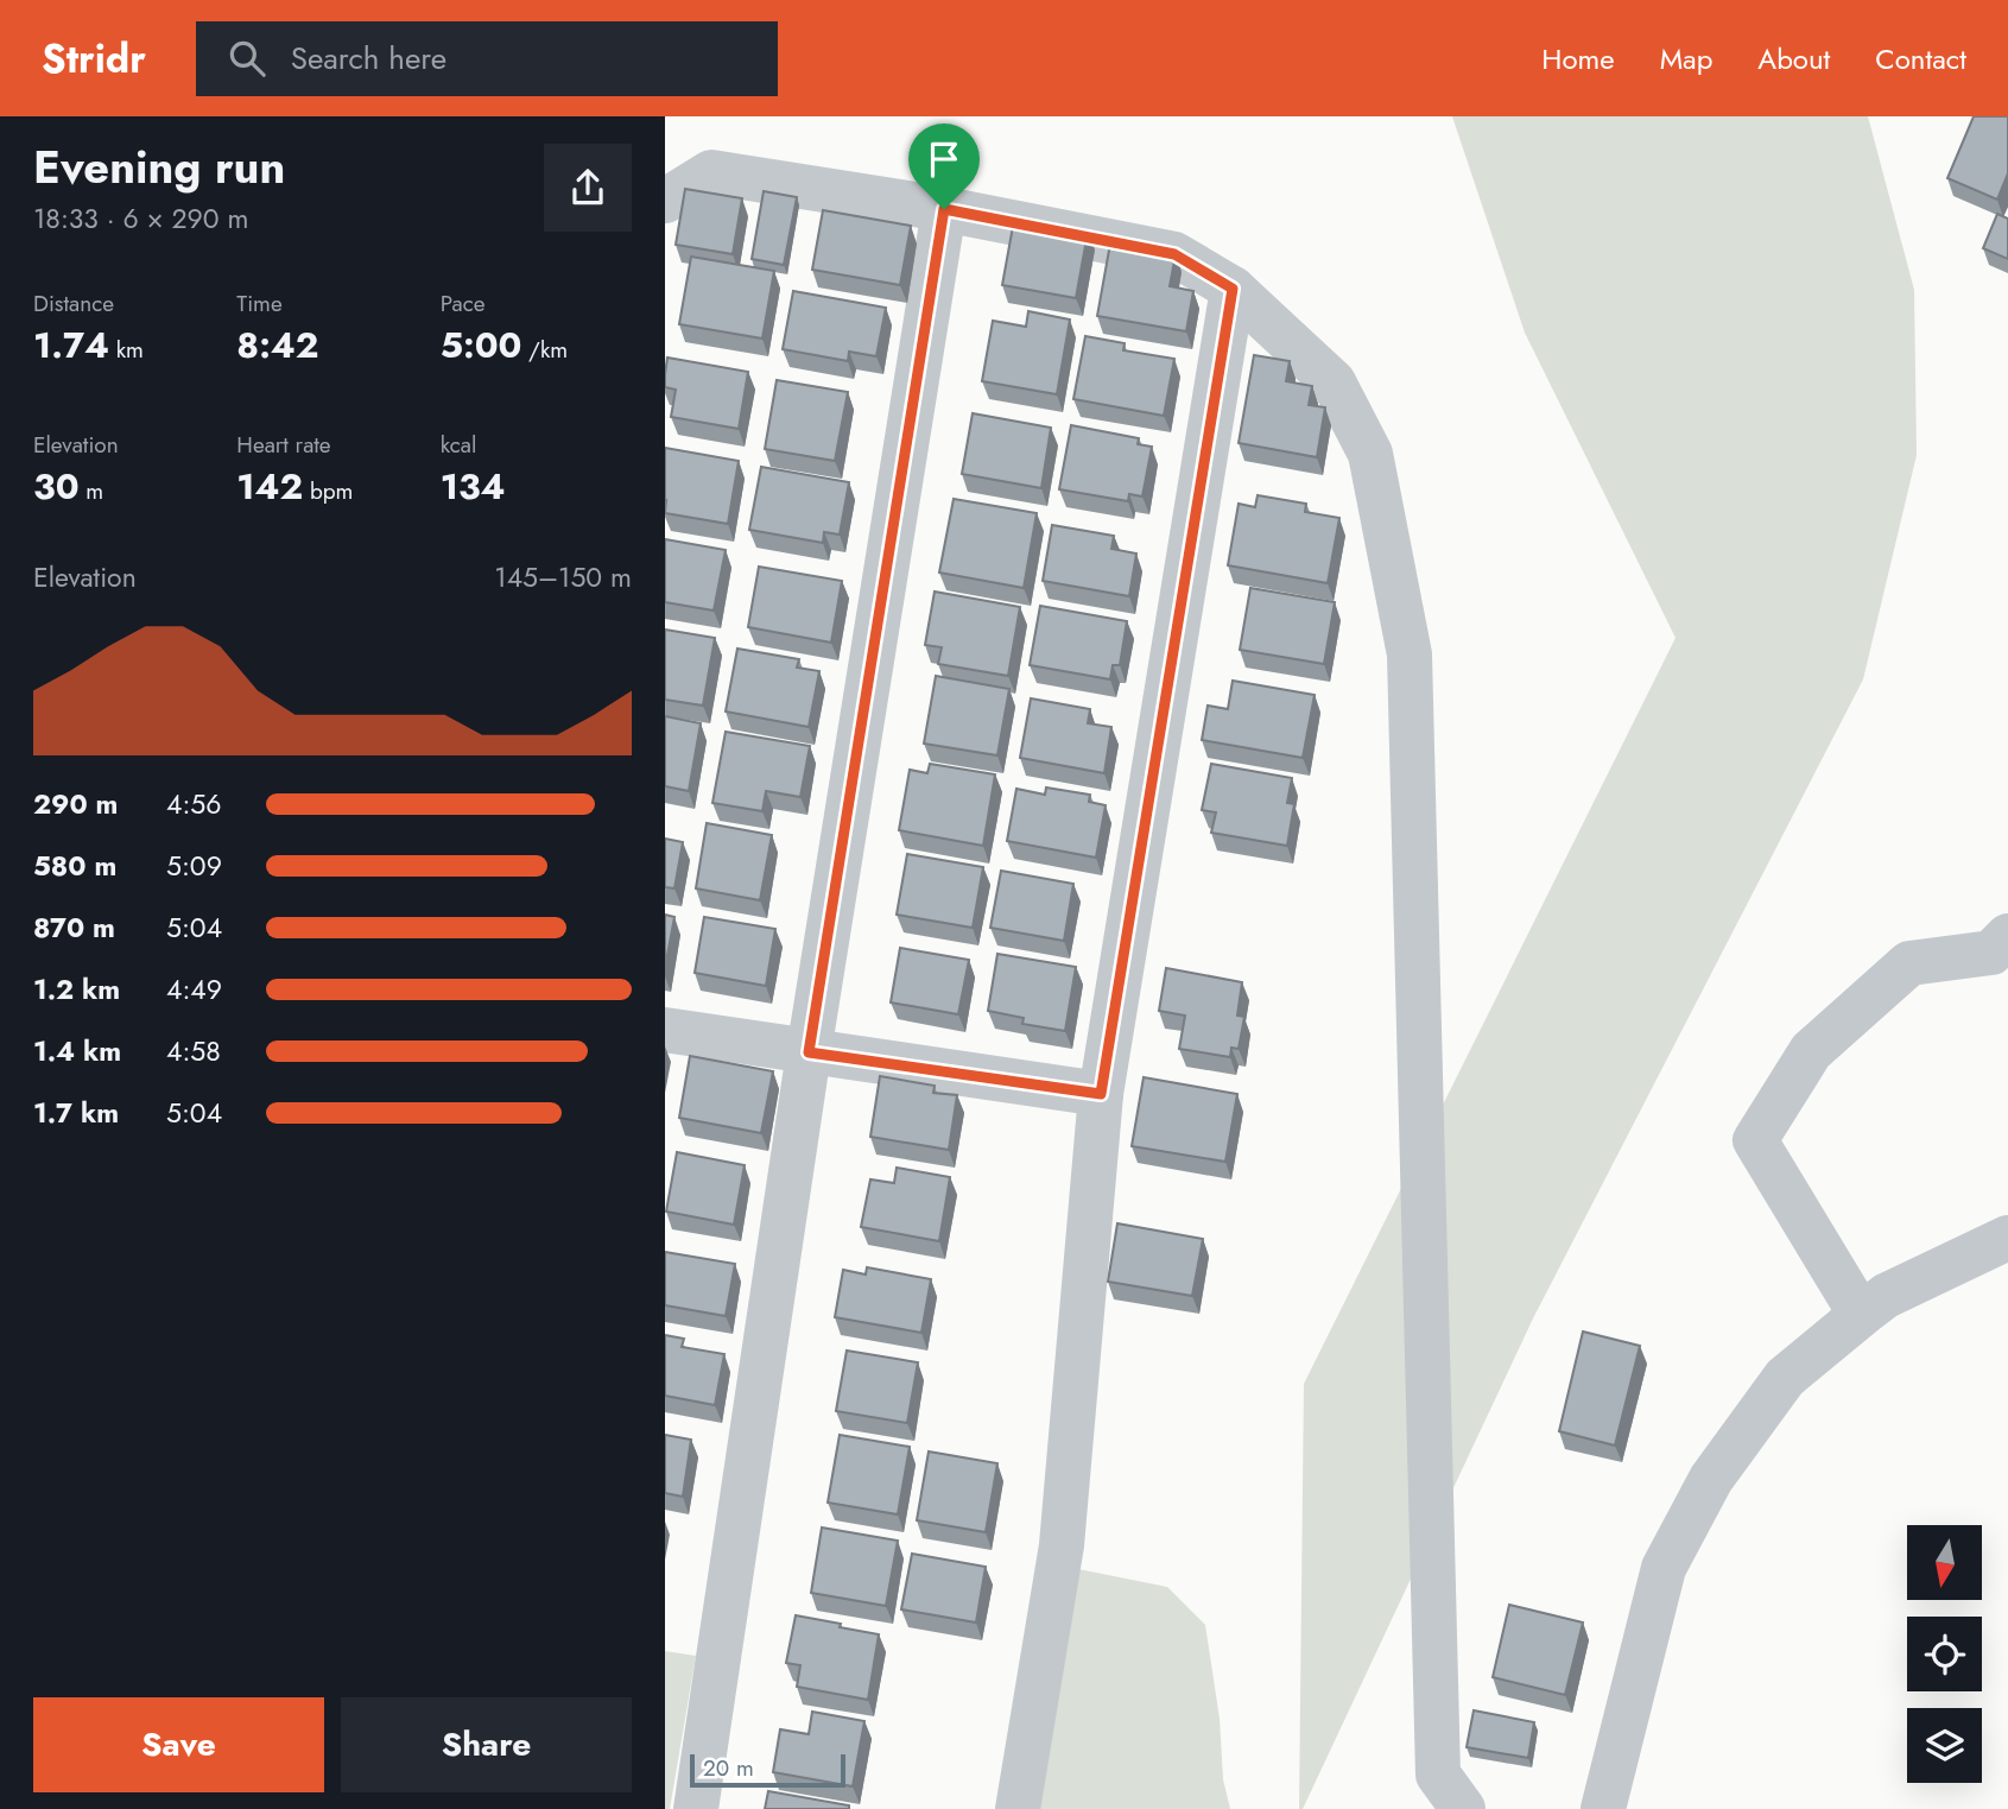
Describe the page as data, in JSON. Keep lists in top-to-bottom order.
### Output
{
  "scale_bar": "20 m",
  "north": "bottom",
  "page": {
    "header": "Stridr",
    "search": "Search here",
    "nav": [
      "Home",
      "Map",
      "About",
      "Contact"
    ],
    "heading": ["Evening run", "18:33 · 6 × 290 m"],
    "stats": [
      ["Distance", "1.74 km"],
      ["Time", "8:42"],
      ["Pace", "5:00 /km"],
      ["Elevation", "30 m"],
      ["Heart rate", "142 bpm"],
      ["kcal", "134"]
    ],
    "chart": ["Elevation", "145–150 m"],
    "list": [
      {
        "name": "290 m",
        "note": "4:56"
      },
      {
        "name": "580 m",
        "note": "5:09"
      },
      {
        "name": "870 m",
        "note": "5:04"
      },
      {
        "name": "1.2 km",
        "note": "4:49"
      },
      {
        "name": "1.4 km",
        "note": "4:58"
      },
      {
        "name": "1.7 km",
        "note": "5:04"
      }
    ],
    "buttons": ["Save", "Share"],
    "scale": "20 m"
  }
}
